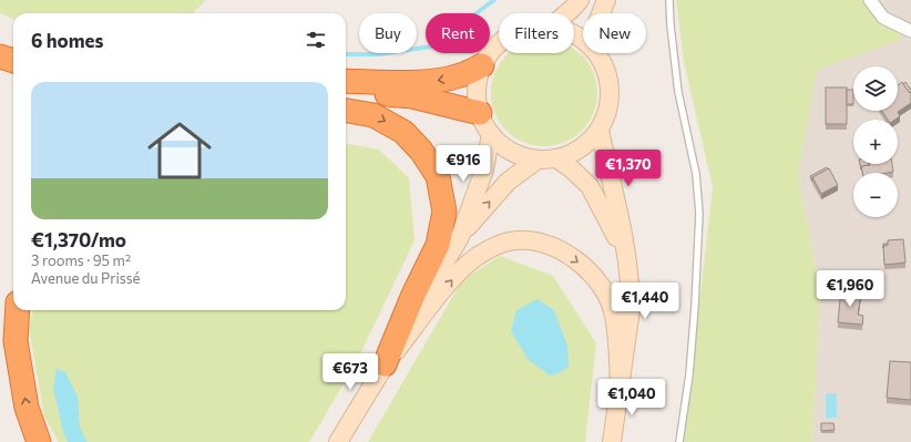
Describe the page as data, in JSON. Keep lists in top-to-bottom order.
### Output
{
  "page": {
    "chip": [
      "Buy",
      "Rent",
      "Filters",
      "New"
    ],
    "heading": "6 homes",
    "map_buttons": ["+", "−"],
    "list": [
      {
        "name": "€1,370/mo",
        "note": "3 rooms · 95 m² · Avenue du Prissé"
      }
    ],
    "price": [
      "€916",
      "€1,370",
      "€1,960",
      "€1,440",
      "€673",
      "€1,040"
    ]
  }
}
